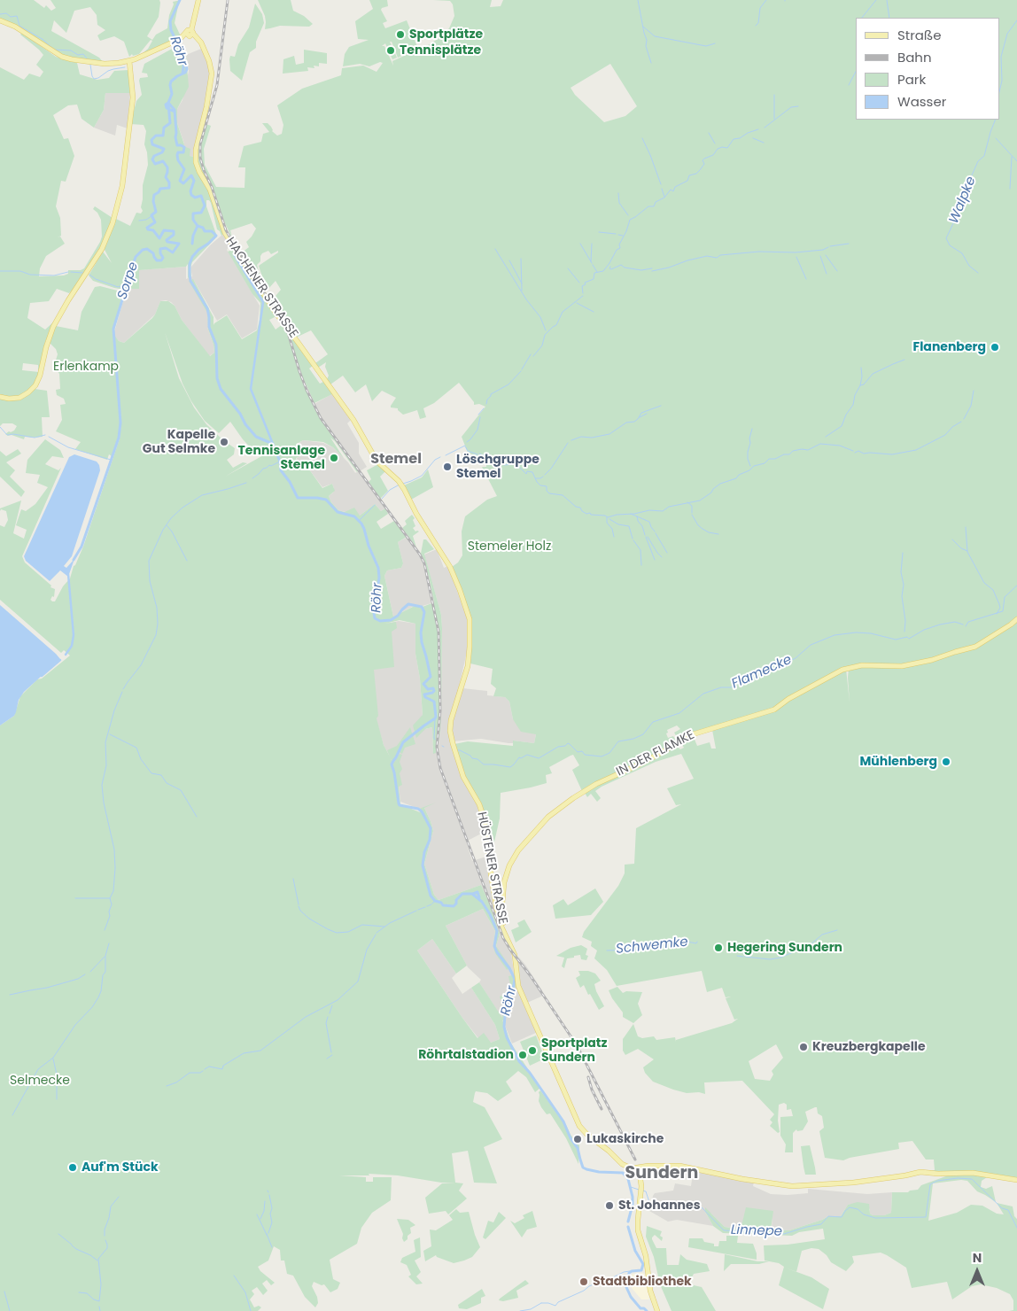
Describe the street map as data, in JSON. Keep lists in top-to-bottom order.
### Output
{
  "streets": {
    "main road": ["HACHENER STRASSE", "IN DER FLAMKE", "HÜSTENER STRASSE"]
  },
  "crossings": [
    ["HACHENER STRASSE", "HÜSTENER STRASSE"],
    ["IN DER FLAMKE", "HÜSTENER STRASSE"]
  ],
  "districts": ["Stemel", "Sundern"],
  "water": [
    "Röhr",
    "Walpke",
    "Sorpe",
    "Flamecke",
    "Schwemke",
    "Linnepe"
  ],
  "parks": ["Erlenkamp", "Stemeler Holz", "Selmecke"],
  "places": [
    "Sportplätze",
    "Tennisplätze",
    "Flanenberg",
    "Kapelle Gut Selmke",
    "Tennisanlage Stemel",
    "Löschgruppe Stemel",
    "Mühlenberg",
    "Hegering Sundern",
    "Kreuzbergkapelle",
    "Sportplatz Sundern",
    "Röhrtalstadion",
    "Lukaskirche",
    "Auf'm Stück",
    "St. Johannes",
    "Stadtbibliothek"
  ],
  "legend": [
    "Straße",
    "Bahn",
    "Park",
    "Wasser"
  ],
  "north": "top"
}
